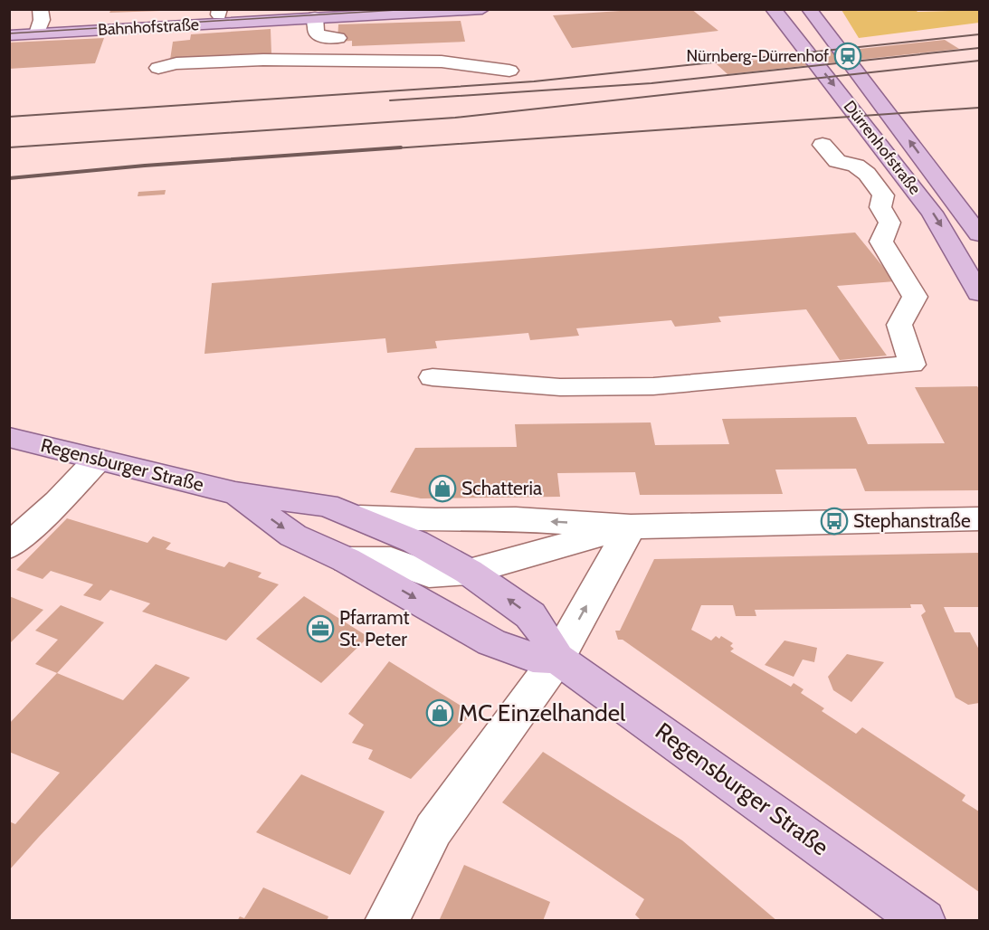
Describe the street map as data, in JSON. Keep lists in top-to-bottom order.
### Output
{
  "streets": {
    "main road": ["Bahnhofstraße", "Dürrenhofstraße", "Regensburger Straße"]
  },
  "places": {
    "station": ["Nürnberg-Dürrenhof"],
    "shop": ["Schatteria", "MC Einzelhandel"],
    "bus stop": ["Stephanstraße"],
    "office": ["Pfarramt St. Peter"]
  }
}
